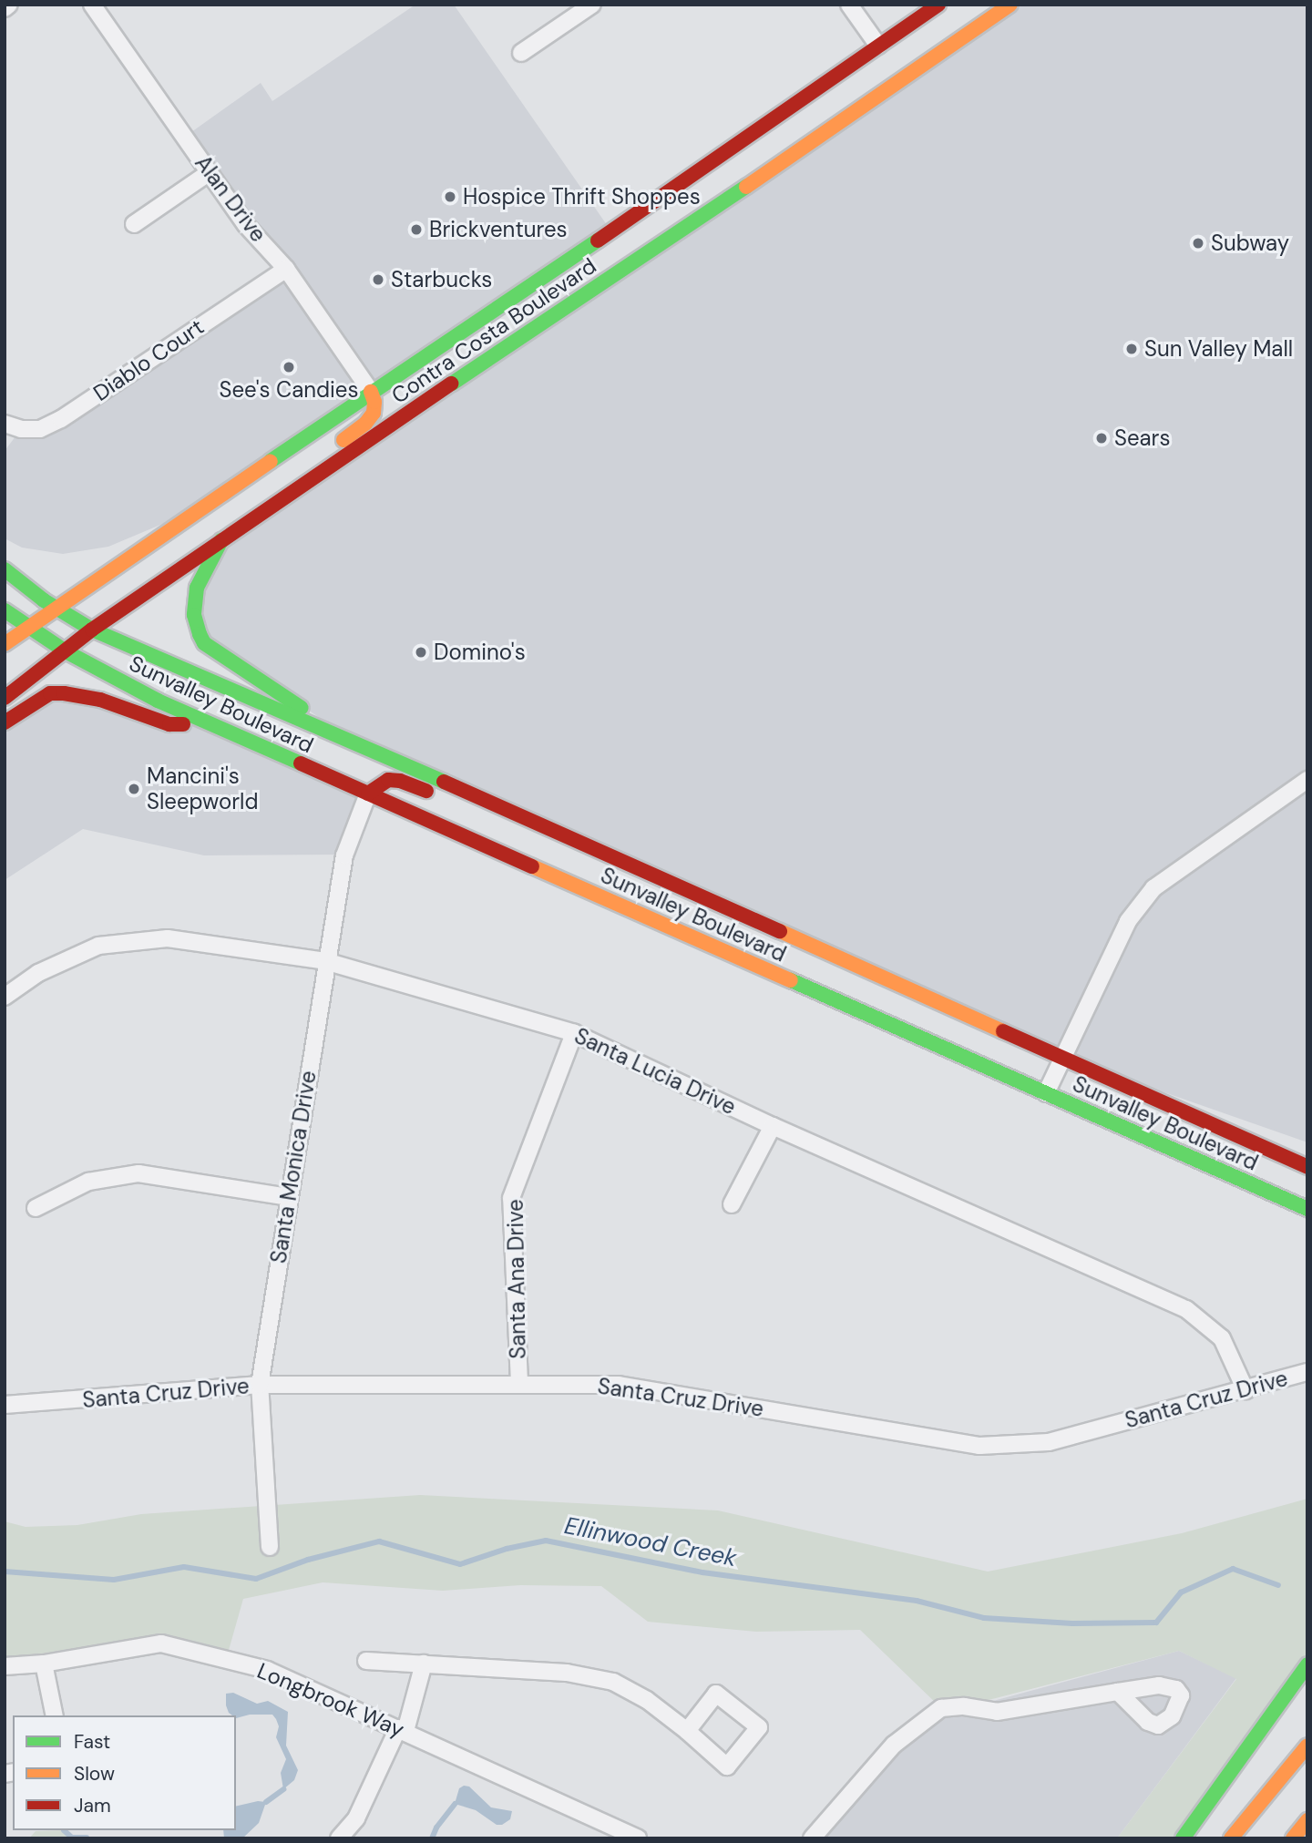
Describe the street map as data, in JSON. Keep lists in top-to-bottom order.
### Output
{
  "streets": {
    "main road": ["Contra Costa Boulevard", "Sunvalley Boulevard"],
    "street": [
      "Alan Drive",
      "Diablo Court",
      "Santa Lucia Drive",
      "Santa Monica Drive",
      "Santa Ana Drive",
      "Santa Cruz Drive",
      "Longbrook Way"
    ]
  },
  "crossings": [
    ["Alan Drive", "Contra Costa Boulevard"],
    ["Alan Drive", "Diablo Court"],
    ["Contra Costa Boulevard", "Sunvalley Boulevard"],
    ["Sunvalley Boulevard", "Santa Monica Drive"],
    ["Santa Lucia Drive", "Santa Monica Drive"],
    ["Santa Lucia Drive", "Santa Ana Drive"],
    ["Santa Lucia Drive", "Santa Cruz Drive"],
    ["Santa Monica Drive", "Santa Cruz Drive"],
    ["Santa Ana Drive", "Santa Cruz Drive"]
  ],
  "water": ["Ellinwood Creek"],
  "places": [
    "Hospice Thrift Shoppes",
    "Brickventures",
    "Subway",
    "Starbucks",
    "Sun Valley Mall",
    "See's Candies",
    "Sears",
    "Domino's",
    "Mancini's Sleepworld"
  ],
  "legend": ["Fast", "Slow", "Jam"]
}
